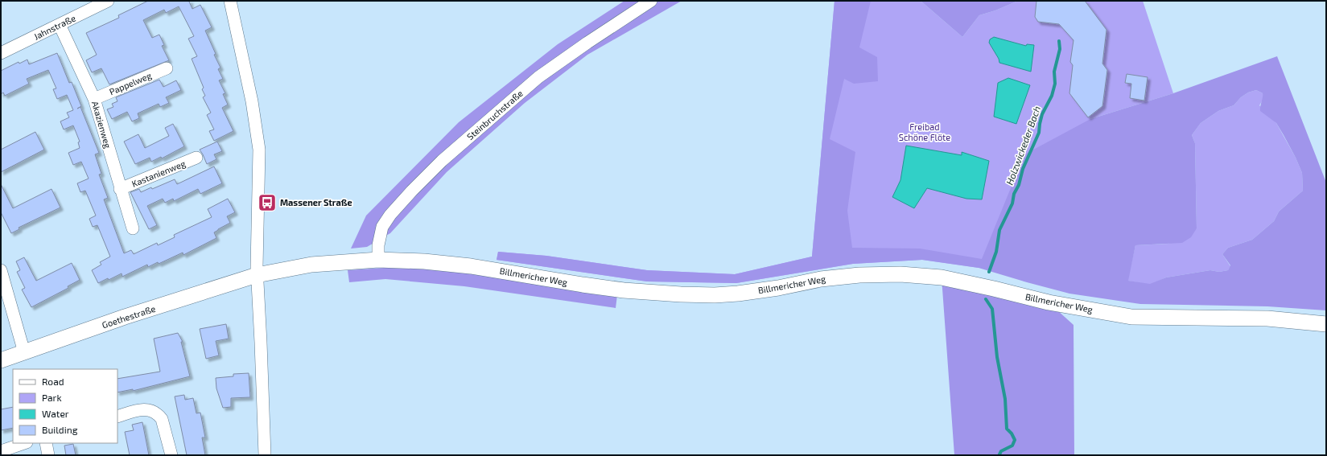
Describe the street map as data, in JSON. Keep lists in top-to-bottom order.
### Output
{
  "streets": {
    "main road": ["Billmericher Weg", "Goethestraße"],
    "street": [
      "Jahnstraße",
      "Pappelweg",
      "Steinbruchstraße",
      "Akazienweg",
      "Kastanienweg"
    ]
  },
  "crossings": [
    ["Jahnstraße", "Akazienweg"],
    ["Pappelweg", "Akazienweg"],
    ["Steinbruchstraße", "Billmericher Weg"],
    ["Akazienweg", "Kastanienweg"],
    ["Billmericher Weg", "Goethestraße"]
  ],
  "water": ["Holzwickeder Bach"],
  "parks": ["Freibad Schöne Flöte"],
  "places": {
    "bus stop": ["Massener Straße"]
  },
  "legend": [
    "Road",
    "Park",
    "Water",
    "Building"
  ]
}
